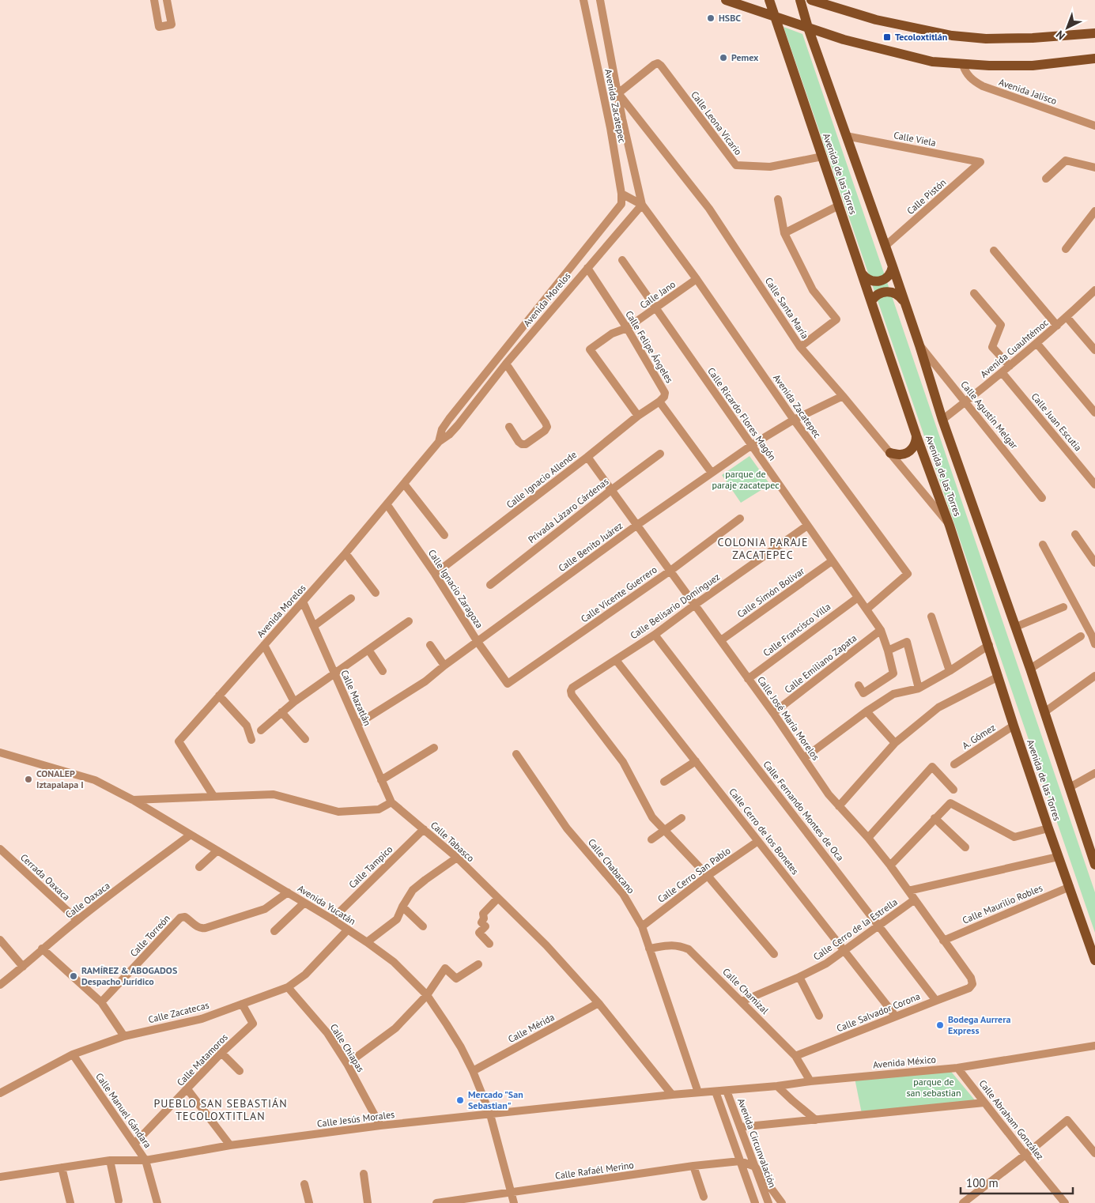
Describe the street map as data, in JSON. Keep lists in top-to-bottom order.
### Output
{
  "streets": {
    "main road": ["Avenida de las Torres"],
    "street": [
      "Avenida Jalisco",
      "Avenida Zacatepec",
      "Calle Leona Vicario",
      "Calle Viela",
      "Calle Pistón",
      "Calle Jano",
      "Avenida Morelos",
      "Calle Santa María",
      "Calle Felipe Ángeles",
      "Avenida Cuauhtémoc",
      "Calle Ricardo Flores Magón",
      "Calle Agustín Melgar",
      "Calle Juan Escutia",
      "Calle Ignacio Allende",
      "Privada Lázaro Cárdenas",
      "Calle Benito Juárez",
      "Calle Ignacio Zaragoza",
      "Calle Simón Bolivar",
      "Calle Vicente Guerrero",
      "Calle Belisario Domínguez",
      "Calle Francisco Villa",
      "Calle Emiliano Zapata",
      "Calle Mazatlán",
      "Calle José María Morelos",
      "A. Gómez",
      "Calle Fernando Montes de Oca",
      "Calle Cerro de los Bonetes",
      "Calle Tabasco",
      "Calle Chabacano",
      "Calle Tampico",
      "Calle Cerro San Pablo",
      "Cerrada Oaxaca",
      "Calle Oaxaca",
      "Calle Maurilio Robles",
      "Avenida Yucatán",
      "Calle Cerro de la Estrella",
      "Calle Torreón",
      "Calle Chamizal",
      "Calle Zacatecas",
      "Calle Salvador Corona",
      "Calle Mérida",
      "Calle Chiapas",
      "Calle Matamoros",
      "Avenida México",
      "Calle Manuel Gándara",
      "Calle Jesús Morales",
      "Calle Abraham González",
      "Avenida Circunvalación",
      "Calle Rafaél Merino"
    ]
  },
  "crossings": [
    ["Avenida Zacatepec", "Calle Leona Vicario"],
    ["Avenida Zacatepec", "Calle Jano"],
    ["Avenida Zacatepec", "Avenida Morelos"],
    ["Avenida Zacatepec", "Calle Santa María"],
    ["Avenida Zacatepec", "Calle Ricardo Flores Magón"],
    ["Avenida Zacatepec", "Calle Benito Juárez"],
    ["Calle Leona Vicario", "Avenida de las Torres"],
    ["Calle Leona Vicario", "Calle Santa María"],
    ["Calle Viela", "Avenida de las Torres"],
    ["Calle Viela", "Calle Pistón"],
    ["Avenida de las Torres", "Calle Pistón"],
    ["Avenida de las Torres", "Calle Santa María"],
    ["Avenida de las Torres", "Avenida Cuauhtémoc"],
    ["Avenida de las Torres", "Calle Agustín Melgar"],
    ["Avenida de las Torres", "A. Gómez"],
    ["Avenida de las Torres", "Calle Maurilio Robles"],
    ["Calle Jano", "Calle Felipe Ángeles"],
    ["Calle Jano", "Calle Ricardo Flores Magón"],
    ["Calle Jano", "Calle Ignacio Allende"],
    ["Avenida Morelos", "Calle Felipe Ángeles"],
    ["Avenida Morelos", "Calle Ignacio Zaragoza"],
    ["Avenida Morelos", "Calle Mazatlán"],
    ["Calle Santa María", "Calle Benito Juárez"],
    ["Calle Felipe Ángeles", "Calle Ignacio Allende"],
    ["Avenida Cuauhtémoc", "Calle Agustín Melgar"],
    ["Avenida Cuauhtémoc", "Calle Juan Escutia"],
    ["Calle Ricardo Flores Magón", "Calle Benito Juárez"],
    ["Calle Ricardo Flores Magón", "Calle Simón Bolivar"],
    ["Calle Ricardo Flores Magón", "Calle Belisario Domínguez"],
    ["Calle Ricardo Flores Magón", "Calle Francisco Villa"],
    ["Calle Ricardo Flores Magón", "Calle Emiliano Zapata"],
    ["Calle Ignacio Allende", "Calle Ignacio Zaragoza"],
    ["Calle Ignacio Allende", "Calle José María Morelos"],
    ["Privada Lázaro Cárdenas", "Calle José María Morelos"],
    ["Calle Benito Juárez", "Calle Ignacio Zaragoza"],
    ["Calle Benito Juárez", "Calle Mazatlán"],
    ["Calle Benito Juárez", "Calle José María Morelos"],
    ["Calle Ignacio Zaragoza", "Calle Vicente Guerrero"],
    ["Calle Simón Bolivar", "Calle José María Morelos"],
    ["Calle Vicente Guerrero", "Calle José María Morelos"],
    ["Calle Belisario Domínguez", "Calle José María Morelos"],
    ["Calle Belisario Domínguez", "Calle Fernando Montes de Oca"],
    ["Calle Belisario Domínguez", "Calle Cerro de los Bonetes"],
    ["Calle Francisco Villa", "Calle José María Morelos"],
    ["Calle Emiliano Zapata", "Calle José María Morelos"],
    ["Calle Mazatlán", "Calle Tabasco"],
    ["Calle José María Morelos", "Calle Maurilio Robles"],
    ["Calle José María Morelos", "Calle Cerro de la Estrella"],
    ["Calle José María Morelos", "Calle Salvador Corona"],
    ["Calle Fernando Montes de Oca", "Calle Cerro de la Estrella"],
    ["Calle Fernando Montes de Oca", "Calle Salvador Corona"],
    ["Calle Cerro de los Bonetes", "Calle Cerro San Pablo"],
    ["Calle Cerro de los Bonetes", "Calle Cerro de la Estrella"],
    ["Calle Cerro de los Bonetes", "Calle Salvador Corona"],
    ["Calle Tabasco", "Calle Tampico"],
    ["Calle Tabasco", "Calle Mérida"],
    ["Calle Tabasco", "Calle Jesús Morales"],
    ["Calle Chabacano", "Calle Cerro San Pablo"],
    ["Calle Chabacano", "Calle Chamizal"],
    ["Calle Chabacano", "Calle Jesús Morales"],
    ["Calle Tampico", "Avenida Yucatán"],
    ["Cerrada Oaxaca", "Calle Oaxaca"],
    ["Calle Oaxaca", "Avenida Yucatán"],
    ["Avenida Yucatán", "Calle Torreón"],
    ["Avenida Yucatán", "Calle Zacatecas"],
    ["Avenida Yucatán", "Calle Mérida"],
    ["Avenida Yucatán", "Calle Jesús Morales"],
    ["Avenida Yucatán", "Calle Rafaél Merino"],
    ["Calle Cerro de la Estrella", "Calle Chamizal"],
    ["Calle Chamizal", "Calle Salvador Corona"],
    ["Calle Chamizal", "Avenida México"],
    ["Calle Zacatecas", "Calle Chiapas"],
    ["Calle Zacatecas", "Calle Matamoros"],
    ["Calle Zacatecas", "Calle Manuel Gándara"],
    ["Calle Chiapas", "Calle Jesús Morales"],
    ["Calle Matamoros", "Calle Manuel Gándara"],
    ["Avenida México", "Calle Jesús Morales"],
    ["Avenida México", "Calle Abraham González"],
    ["Avenida México", "Avenida Circunvalación"],
    ["Calle Manuel Gándara", "Calle Jesús Morales"],
    ["Avenida Circunvalación", "Calle Rafaél Merino"]
  ],
  "districts": ["COLONIA PARAJE ZACATEPEC", "PUEBLO SAN SEBASTIÁN TECOLOXTITLAN"],
  "parks": ["parque de paraje zacatepec", "parque de san sebastian"],
  "places": {
    "other": [
      "HSBC",
      "Pemex",
      "CONALEP Iztapalapa I",
      "RAMÍREZ & ABOGADOS Despacho Jurídico",
      "Bodega Aurrera Express",
      "Mercado \"San Sebastian\""
    ],
    "transit": ["Tecoloxtitlán"]
  },
  "scale_bar": "100 m",
  "north": "bottom left"
}
